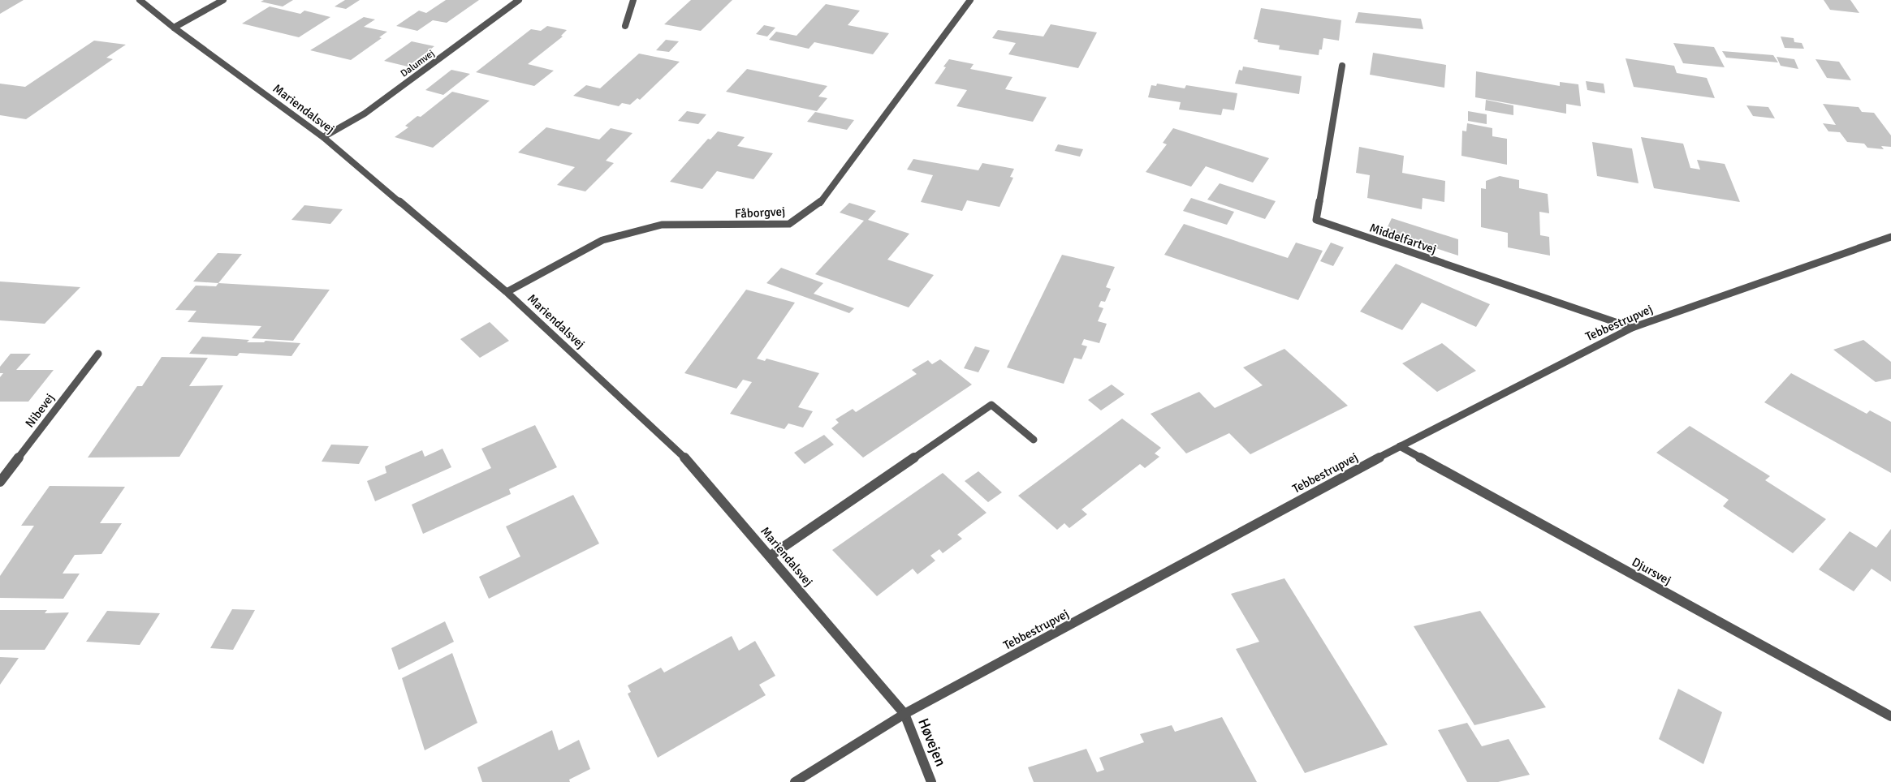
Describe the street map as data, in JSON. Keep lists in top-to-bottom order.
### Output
{
  "streets": {
    "street": [
      "Dalumvej",
      "Mariendalsvej",
      "Fåborgvej",
      "Middelfartvej",
      "Tebbestrupvej",
      "Nibevej",
      "Djursvej",
      "Høvejen"
    ]
  },
  "crossings": [
    ["Dalumvej", "Mariendalsvej"],
    ["Mariendalsvej", "Fåborgvej"],
    ["Mariendalsvej", "Tebbestrupvej"],
    ["Mariendalsvej", "Høvejen"],
    ["Middelfartvej", "Tebbestrupvej"],
    ["Tebbestrupvej", "Djursvej"],
    ["Tebbestrupvej", "Høvejen"]
  ]
}
